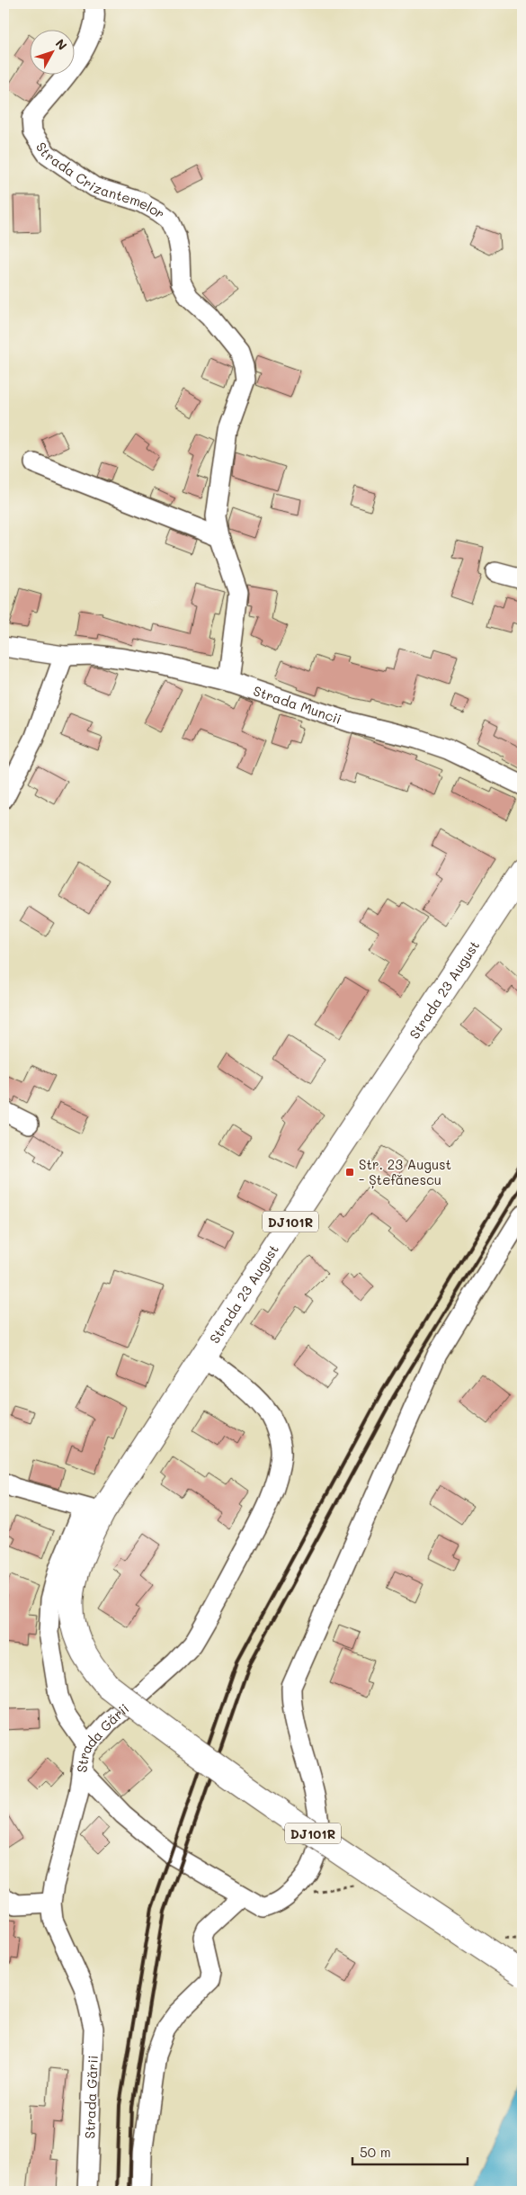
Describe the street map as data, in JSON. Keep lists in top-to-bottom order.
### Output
{
  "streets": {
    "main road": ["Strada 23 August", "DJ101R"],
    "street": ["Strada Crizantemelor", "Strada Muncii", "Strada Gării"]
  },
  "crossings": [
    ["Strada Crizantemelor", "Strada Muncii"],
    ["Strada 23 August", "Strada Gării"]
  ],
  "places": {
    "transit": ["Str. 23 August - Ștefănescu"]
  },
  "scale_bar": "50 m",
  "north": "top right"
}
